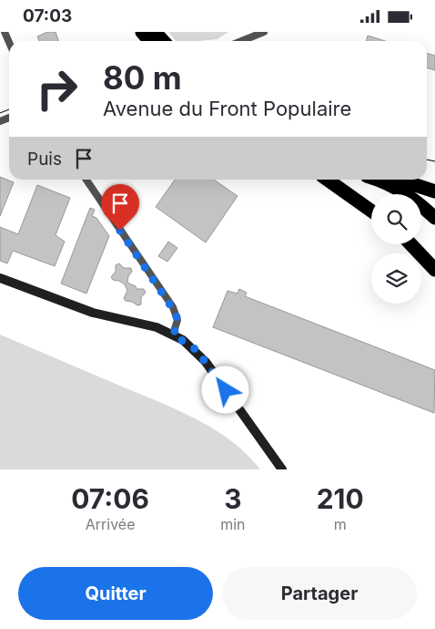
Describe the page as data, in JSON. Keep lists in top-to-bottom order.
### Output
{
  "page": {
    "status": "07:03",
    "turn": ["80 m", "Avenue du Front Populaire"],
    "then": "Puis",
    "eta": [
      "07:06",
      "Arrivée",
      "3",
      "min",
      "210",
      "m"
    ],
    "buttons": ["Quitter", "Partager"]
  }
}
